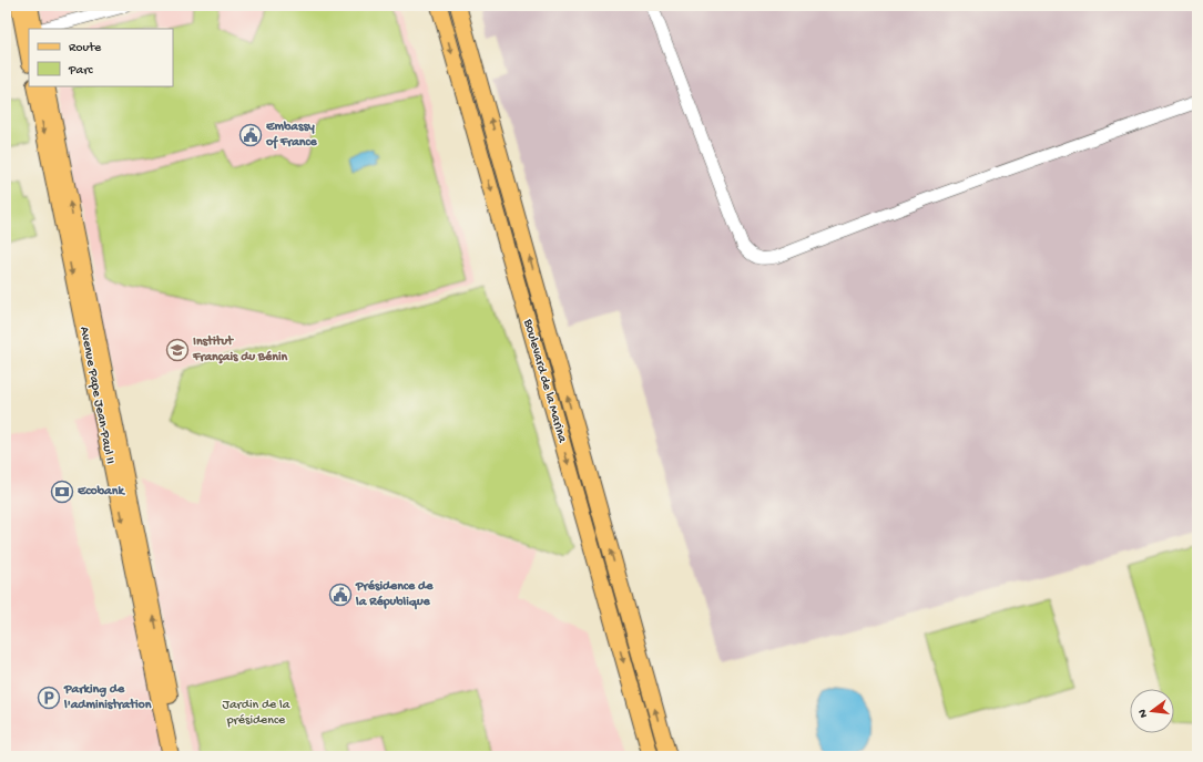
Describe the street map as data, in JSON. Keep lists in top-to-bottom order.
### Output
{
  "streets": {
    "main road": ["Boulevard de la Marina", "Avenue Pape Jean-Paul II"]
  },
  "parks": ["Jardin de la présidence"],
  "places": {
    "public building": ["Embassy of France", "Présidence de la République"],
    "school or university": ["Institut Français du Bénin"],
    "bank": ["Ecobank"],
    "parking": ["Parking de l'administration"]
  },
  "legend": ["Route", "Parc"],
  "north": "left"
}
